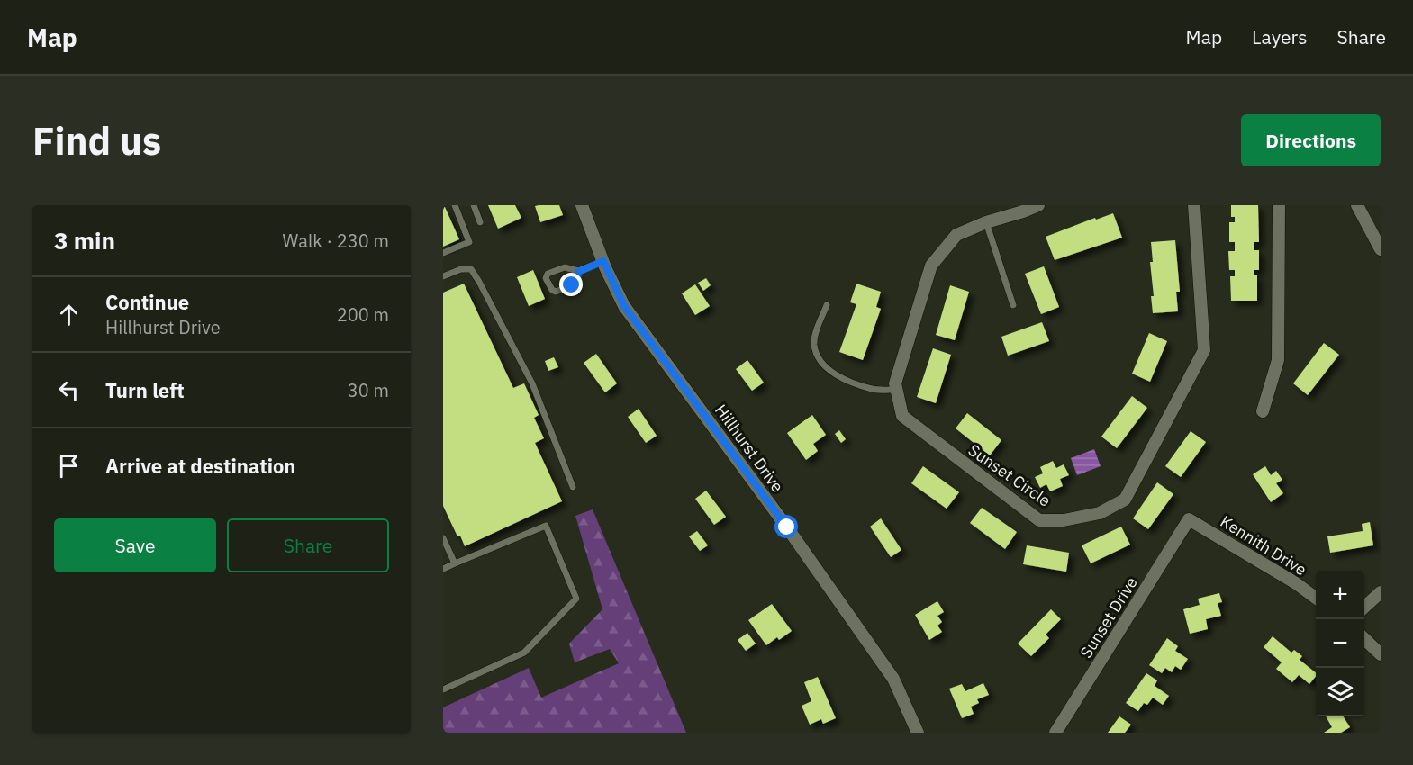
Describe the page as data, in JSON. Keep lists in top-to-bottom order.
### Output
{
  "streets": {
    "street": [
      "Hillhurst Drive",
      "Sunset Circle",
      "Kennith Drive",
      "Sunset Drive"
    ]
  },
  "crossings": [
    ["Kennith Drive", "Sunset Drive"]
  ],
  "page": {
    "header": "Map",
    "nav": ["Map", "Layers", "Share"],
    "buttons": [
      "Directions",
      ["Save", "Share"]
    ],
    "title": "Find us",
    "heading": ["3 min", "Walk · 230 m"],
    "list": [
      ["Continue", "Hillhurst Drive", "200 m"],
      ["Turn left", "30 m"],
      "Arrive at destination"
    ],
    "map_buttons": ["+", "−"]
  }
}
